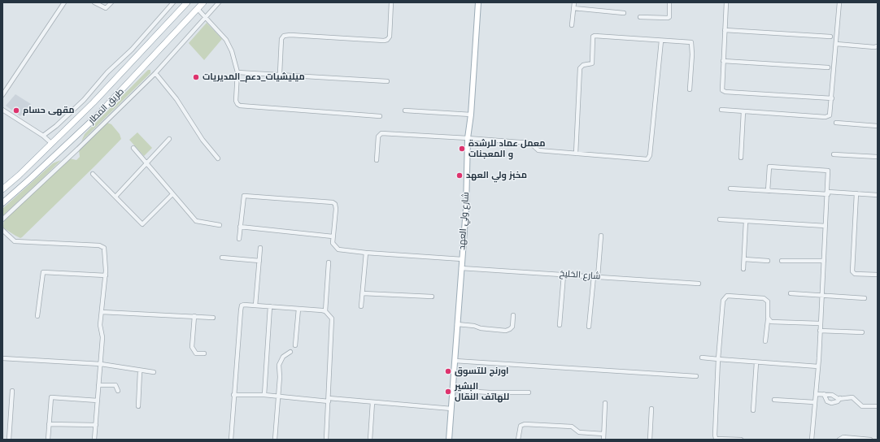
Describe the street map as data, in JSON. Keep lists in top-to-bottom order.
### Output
{
  "streets": {
    "highway": ["طريق المطار"],
    "main road": ["شارع ولي العهد"],
    "street": ["شارع الخليخ"]
  },
  "crossings": [
    ["شارع ولي العهد", "شارع الخليخ"]
  ],
  "places": [
    "ميليشيات_دعم_المديريات",
    "مقهى حسام",
    "معمل عماد للرشدة و المعجنات",
    "مخبز ولي العهد",
    "اورنج للتسوق",
    "البشير للهاتف النقال"
  ]
}
